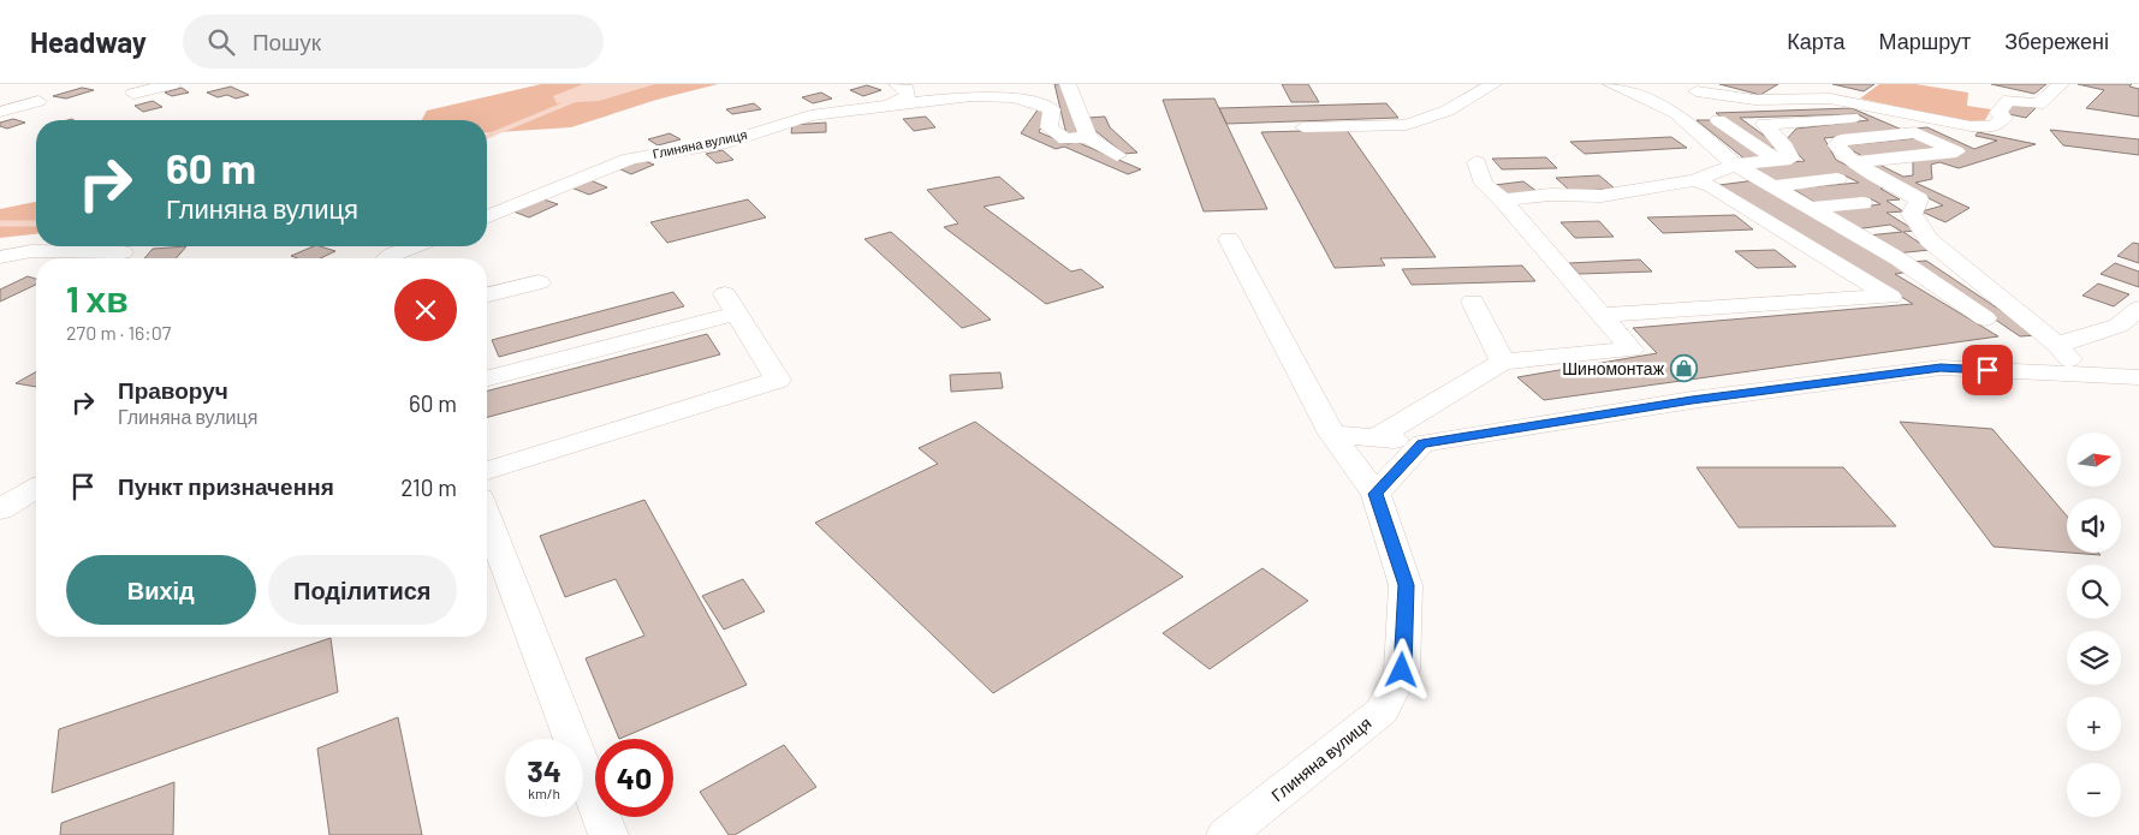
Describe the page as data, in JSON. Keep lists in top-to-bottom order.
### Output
{
  "streets": {
    "street": ["Глиняна вулиця"]
  },
  "places": {
    "shop": ["Шиномонтаж"]
  },
  "north": "right",
  "page": {
    "header": "Headway",
    "search": "Пошук",
    "nav": ["Карта", "Маршрут", "Збережені"],
    "turn": ["60 m", "Глиняна вулиця"],
    "heading": ["1 хв", "270 m · 16:07"],
    "list": [
      {
        "name": "Праворуч",
        "note": "Глиняна вулиця",
        "value": "60 m"
      },
      {
        "name": "Пункт призначення",
        "value": "210 m"
      }
    ],
    "map_buttons": ["+", "−"],
    "buttons": ["Вихід", "Поділитися"],
    "speed": "34 km/h",
    "limit": "40"
  }
}
